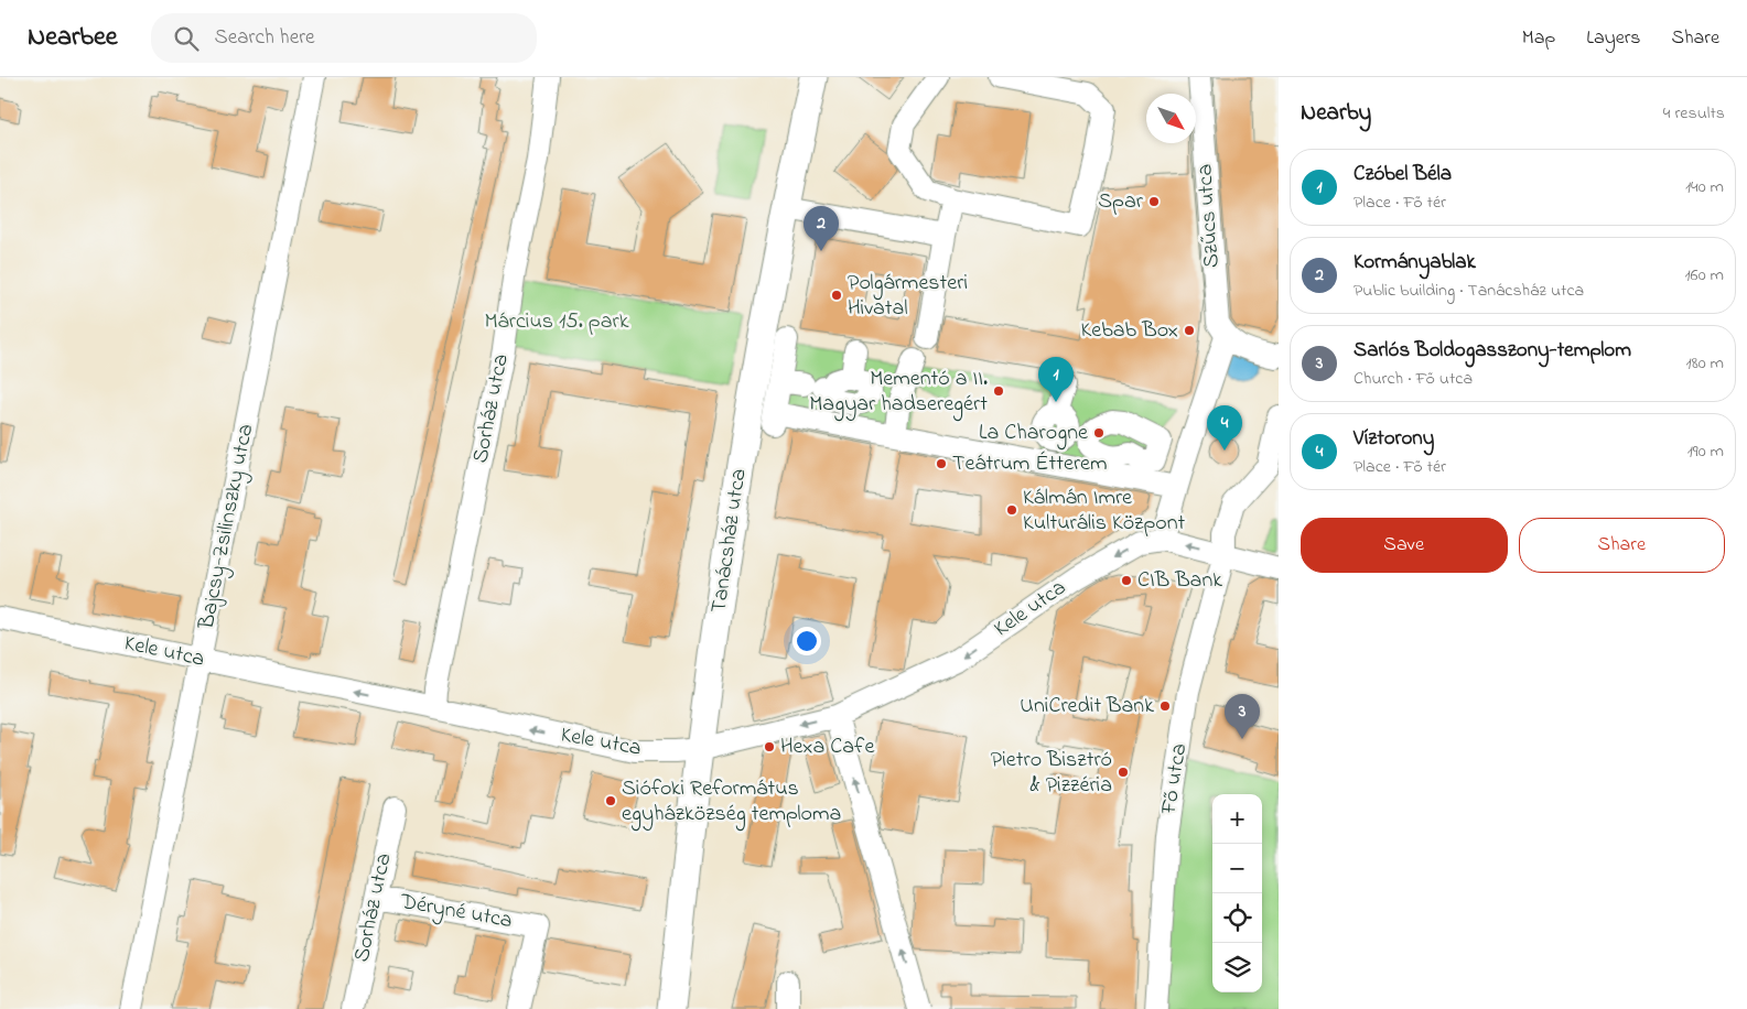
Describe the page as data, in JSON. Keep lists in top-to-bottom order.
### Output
{
  "streets": {
    "main road": ["Tanácsház utca"],
    "street": [
      "Szűcs utca",
      "Sorház utca",
      "Bajcsy-Zsilinszky utca",
      "Kele utca",
      "Fő utca",
      "Déryné utca"
    ]
  },
  "crossings": [
    ["Sorház utca", "Kele utca"],
    ["Sorház utca", "Déryné utca"],
    ["Bajcsy-Zsilinszky utca", "Kele utca"],
    ["Tanácsház utca", "Kele utca"]
  ],
  "one_way": ["Kele utca"],
  "parks": ["Március 15. park"],
  "places": [
    "Spar",
    "Polgármesteri Hivatal",
    "Kebab Box",
    "Mementó a II. Magyar hadseregért",
    "La Charogne",
    "Teátrum Étterem",
    "Kálmán Imre Kulturális Központ",
    "CIB Bank",
    "UniCredit Bank",
    "Hexa Cafe",
    "Pietro Bisztró & Pizzéria",
    "Siófoki Református egyházközség temploma"
  ],
  "north": "bottom right",
  "page": {
    "header": "Nearbee",
    "search": "Search here",
    "nav": ["Map", "Layers", "Share"],
    "heading": ["Nearby", "4 results"],
    "list": [
      {
        "mark": "1",
        "name": "Czóbel Béla",
        "note": "Place · Fő tér",
        "value": "140 m"
      },
      {
        "mark": "2",
        "name": "Kormányablak",
        "note": "Public building · Tanácsház utca",
        "value": "160 m"
      },
      {
        "mark": "3",
        "name": "Sarlós Boldogasszony-templom",
        "note": "Church · Fő utca",
        "value": "180 m"
      },
      {
        "mark": "4",
        "name": "Víztorony",
        "note": "Place · Fő tér",
        "value": "190 m"
      }
    ],
    "pins": [
      "2",
      "1",
      "4",
      "3"
    ],
    "buttons": ["Save", "Share"],
    "map_buttons": ["+", "−"]
  }
}
